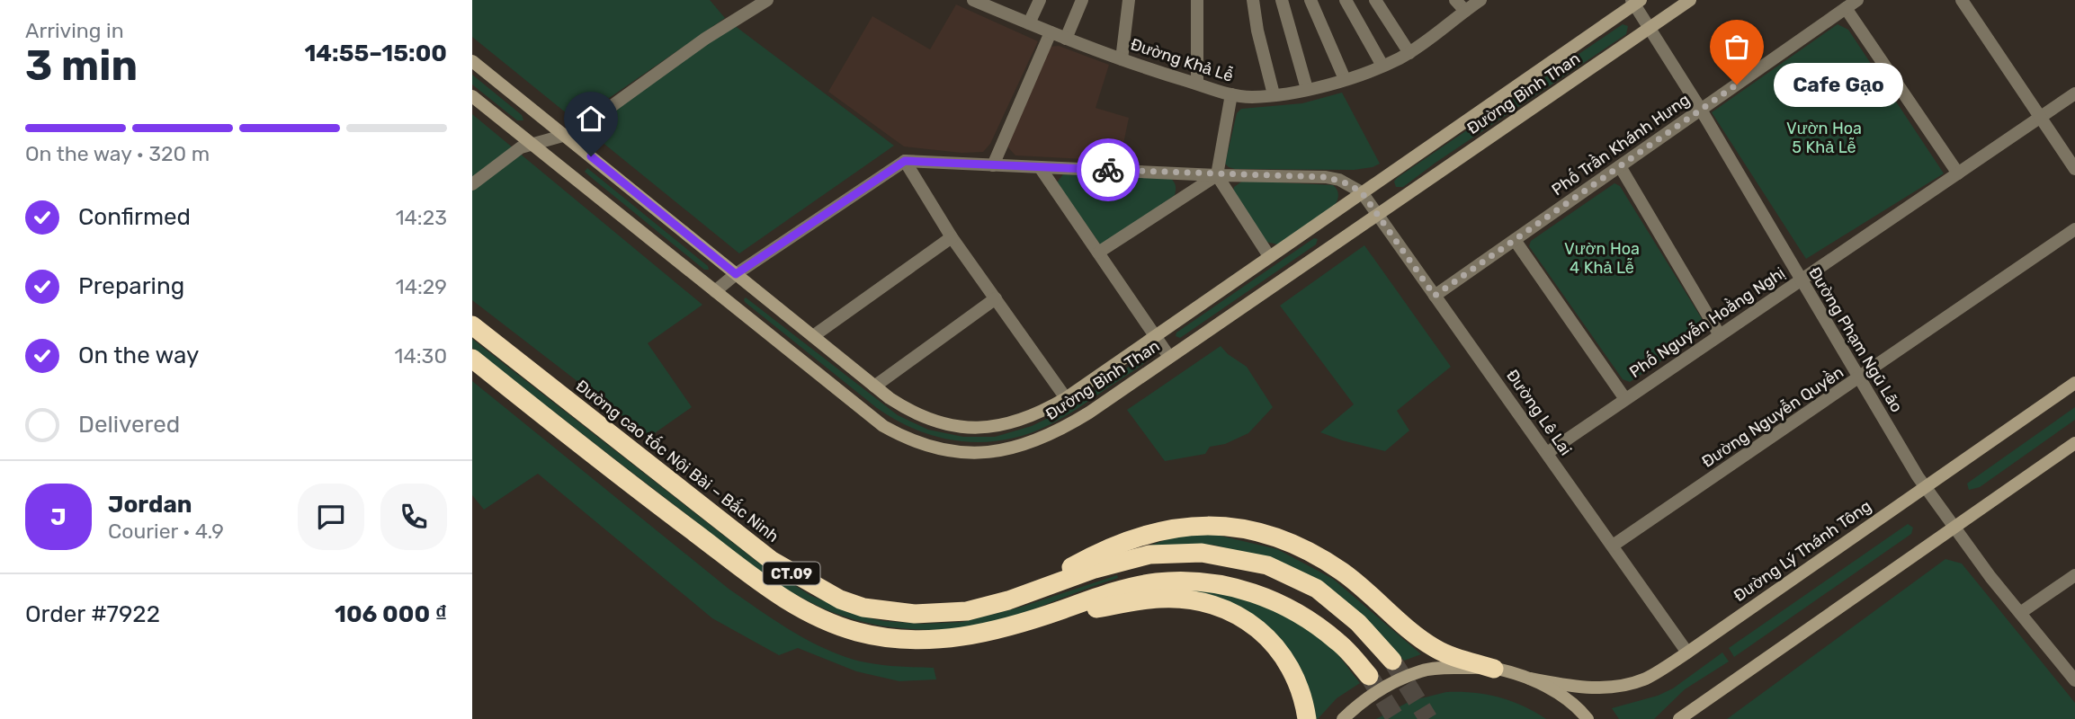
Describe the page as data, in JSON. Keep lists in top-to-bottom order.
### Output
{
  "streets": {
    "highway": ["Đường cao tốc Nội Bài – Bắc Ninh", "CT.09"],
    "main road": ["Đường Bình Than", "Đường Lý Thánh Tông"],
    "street": [
      "Đường Khả Lễ",
      "Phố Trần Khánh Hưng",
      "Phố Nguyễn Hoằng Nghị",
      "Đường Phạm Ngũ Lão",
      "Đường Lê Lai",
      "Đường Nguyễn Quyền"
    ]
  },
  "crossings": [
    ["Đường Bình Than", "Đường Phạm Ngũ Lão"],
    ["Đường Bình Than", "Đường Lê Lai"],
    ["Phố Trần Khánh Hưng", "Đường Phạm Ngũ Lão"],
    ["Phố Trần Khánh Hưng", "Đường Lê Lai"],
    ["Phố Nguyễn Hoằng Nghị", "Đường Phạm Ngũ Lão"],
    ["Phố Nguyễn Hoằng Nghị", "Đường Lê Lai"],
    ["Đường Phạm Ngũ Lão", "Đường Nguyễn Quyền"],
    ["Đường Phạm Ngũ Lão", "Đường Lý Thánh Tông"],
    ["Đường Lê Lai", "Đường Nguyễn Quyền"],
    ["Đường Lê Lai", "Đường Lý Thánh Tông"]
  ],
  "parks": ["Vườn Hoa 5 Khả Lễ", "Vườn Hoa 4 Khả Lễ"],
  "places": ["Cafe Gạo"],
  "page": {
    "heading": ["3 min", "Arriving in", "14:55–15:00"],
    "panel": [
      "Jordan",
      "Courier · 4.9",
      "Order #7922",
      "106 000 ₫"
    ],
    "bubble": "Cafe Gạo",
    "bar": "On the way · 320 m",
    "list": [
      ["Confirmed", "14:23"],
      ["Preparing", "14:29"],
      ["On the way", "14:30"],
      "Delivered"
    ],
    "round": "J"
  }
}
